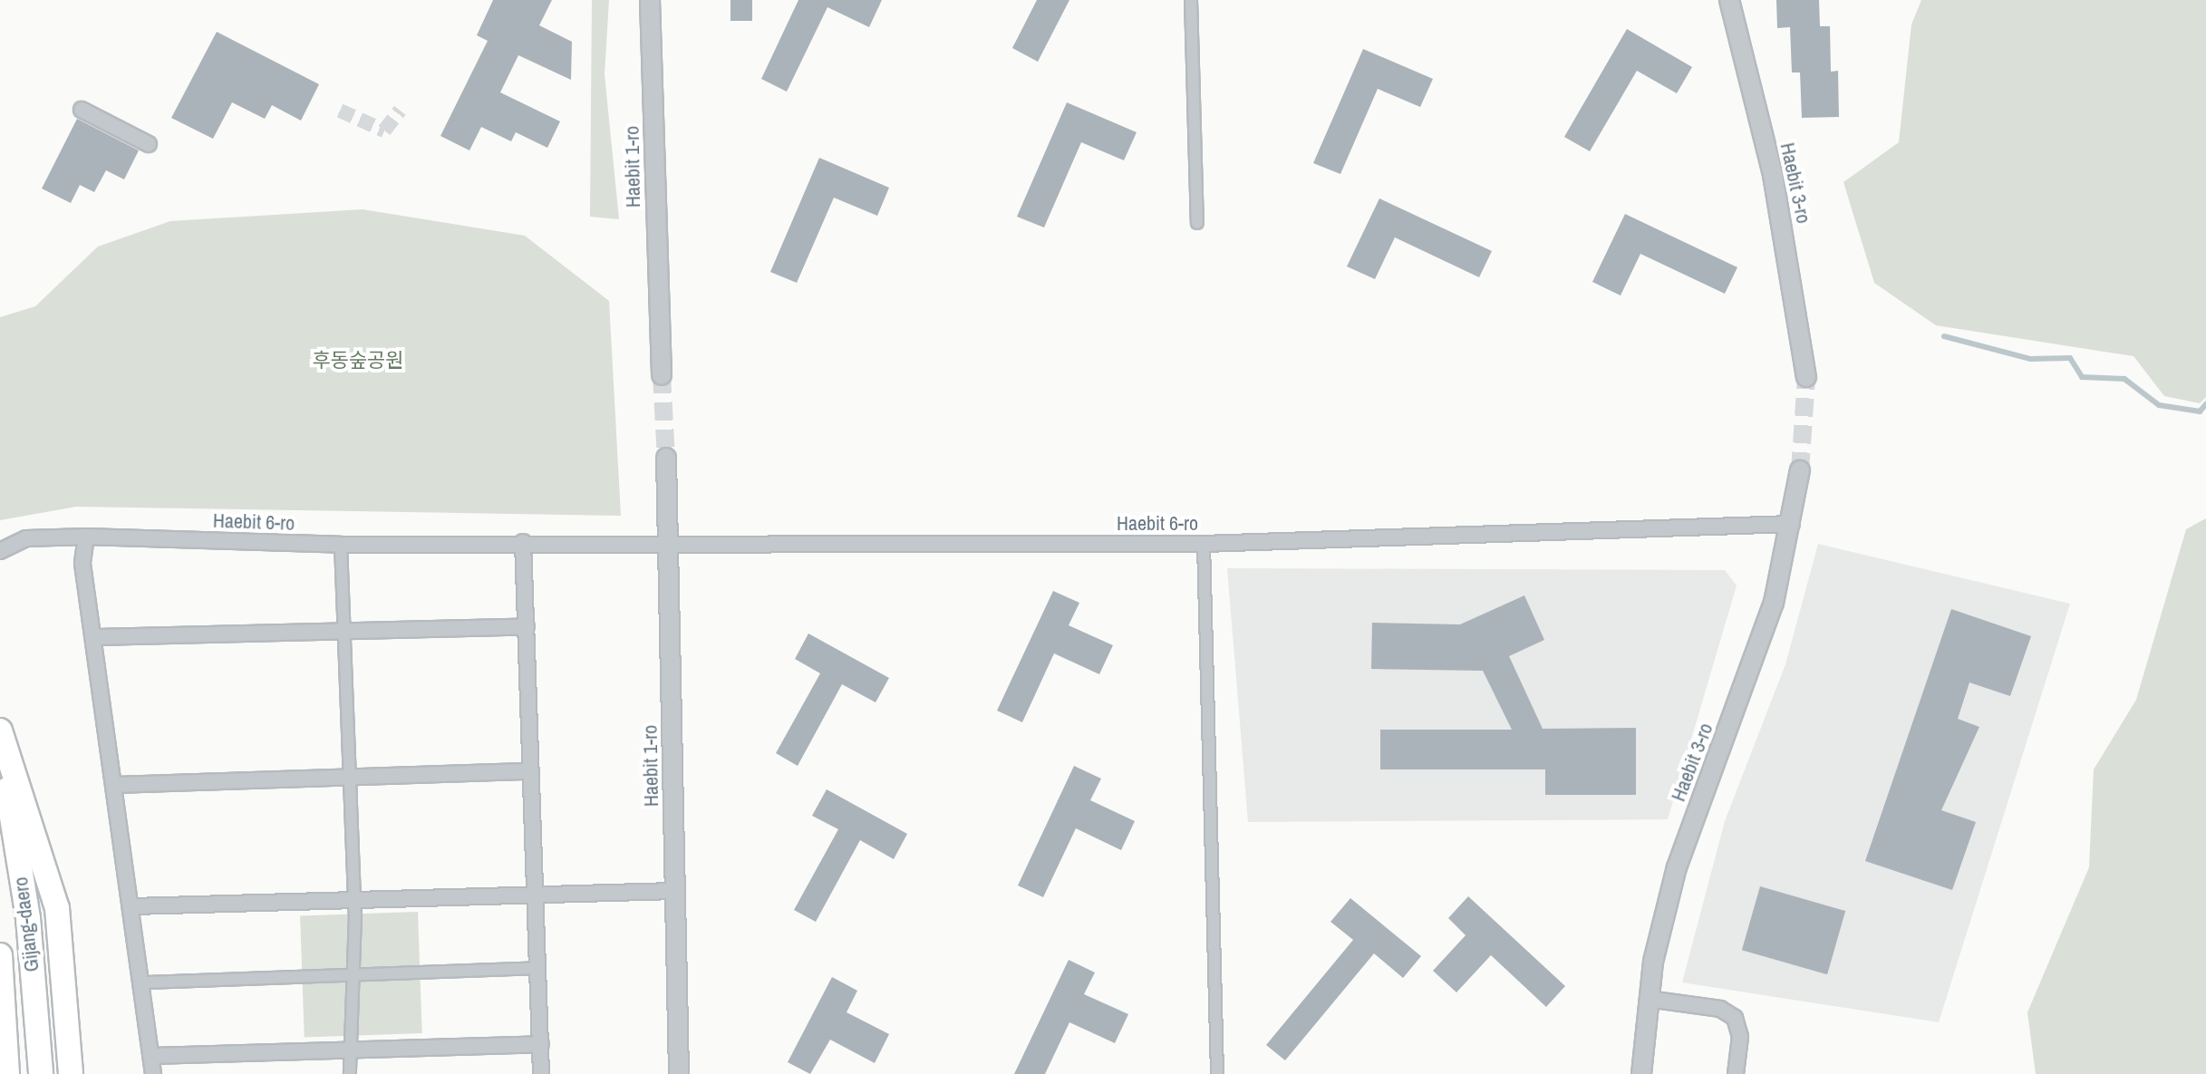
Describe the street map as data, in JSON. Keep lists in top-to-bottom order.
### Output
{
  "streets": {
    "main road": ["Gijang-daero"],
    "street": ["Haebit 1-ro", "Haebit 3-ro", "Haebit 6-ro"]
  },
  "crossings": [
    ["Haebit 1-ro", "Haebit 6-ro"],
    ["Haebit 3-ro", "Haebit 6-ro"]
  ],
  "parks": ["후동숲공원"]
}
